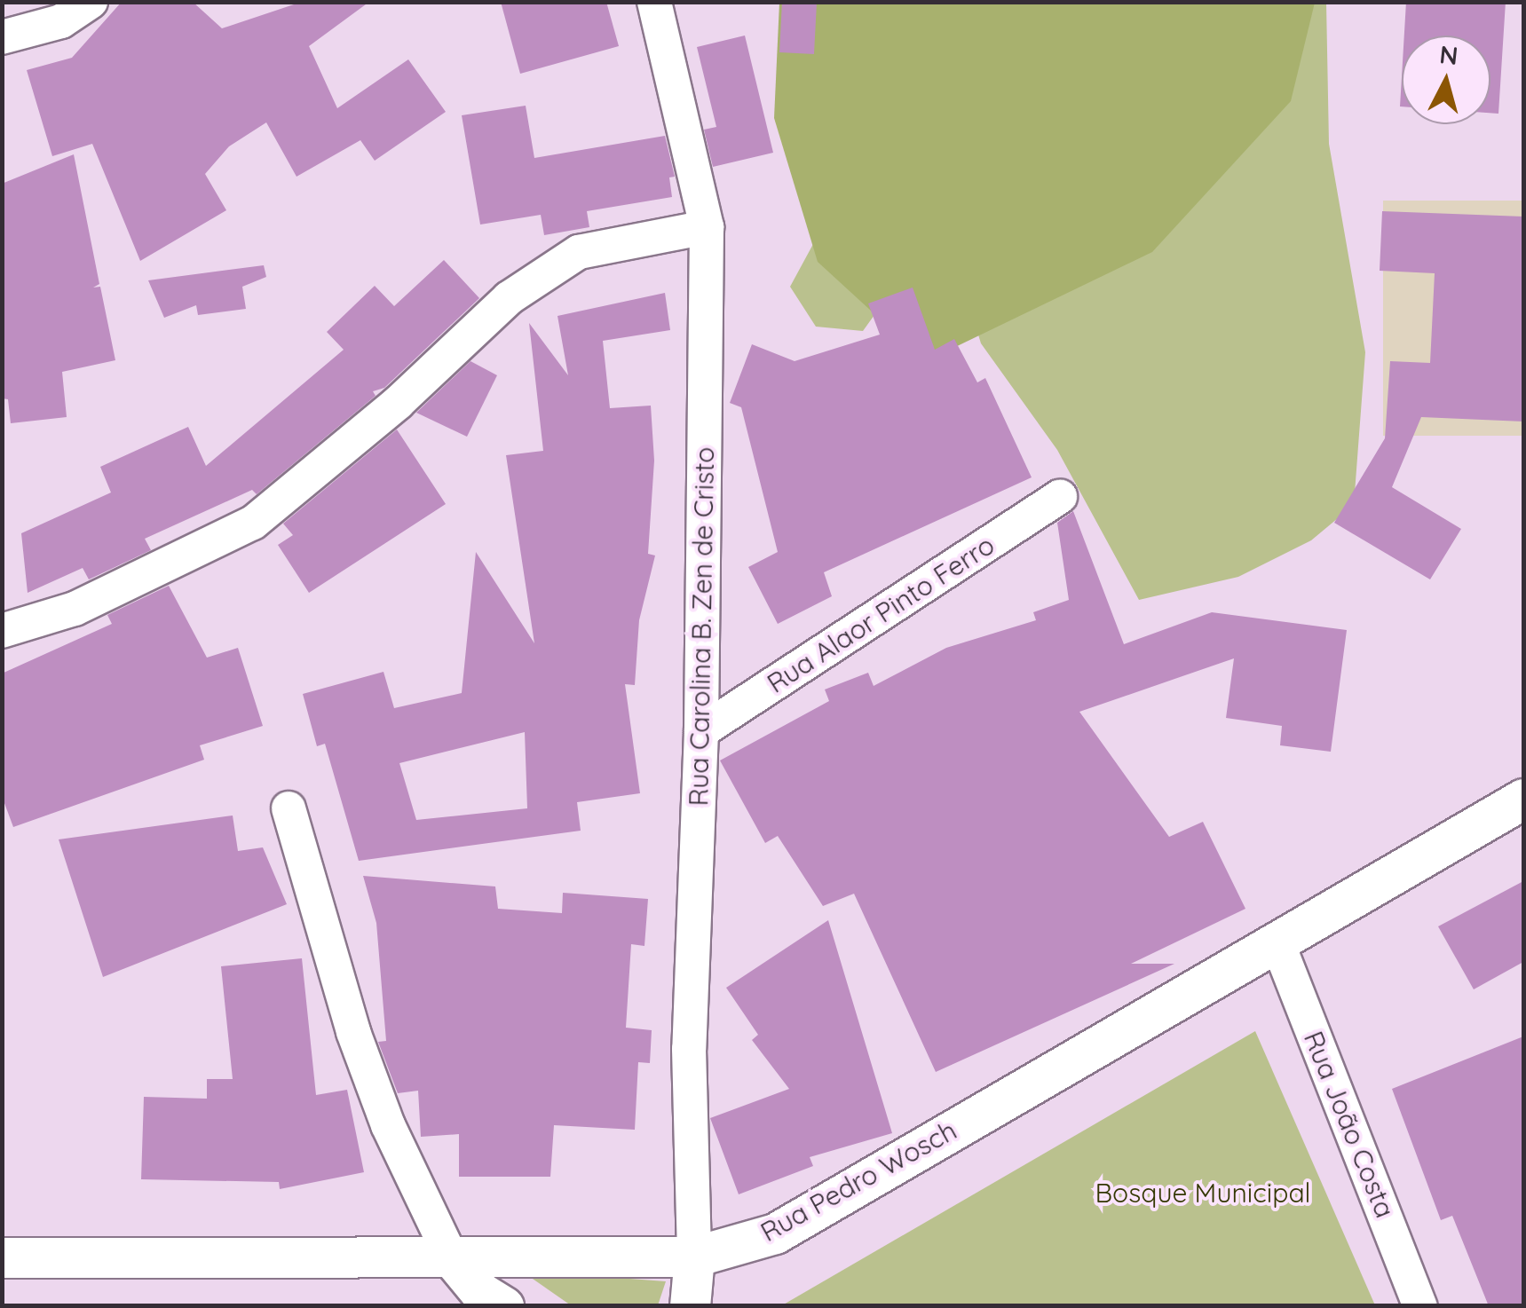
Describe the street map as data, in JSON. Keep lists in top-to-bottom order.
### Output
{
  "streets": {
    "street": [
      "Rua Alaor Pinto Ferro",
      "Rua Carolina B. Zen de Cristo",
      "Rua João Costa",
      "Rua Pedro Wosch"
    ]
  },
  "crossings": [
    ["Rua Alaor Pinto Ferro", "Rua Carolina B. Zen de Cristo"],
    ["Rua Carolina B. Zen de Cristo", "Rua Pedro Wosch"],
    ["Rua João Costa", "Rua Pedro Wosch"]
  ],
  "parks": ["Bosque Municipal"],
  "north": "top"
}
